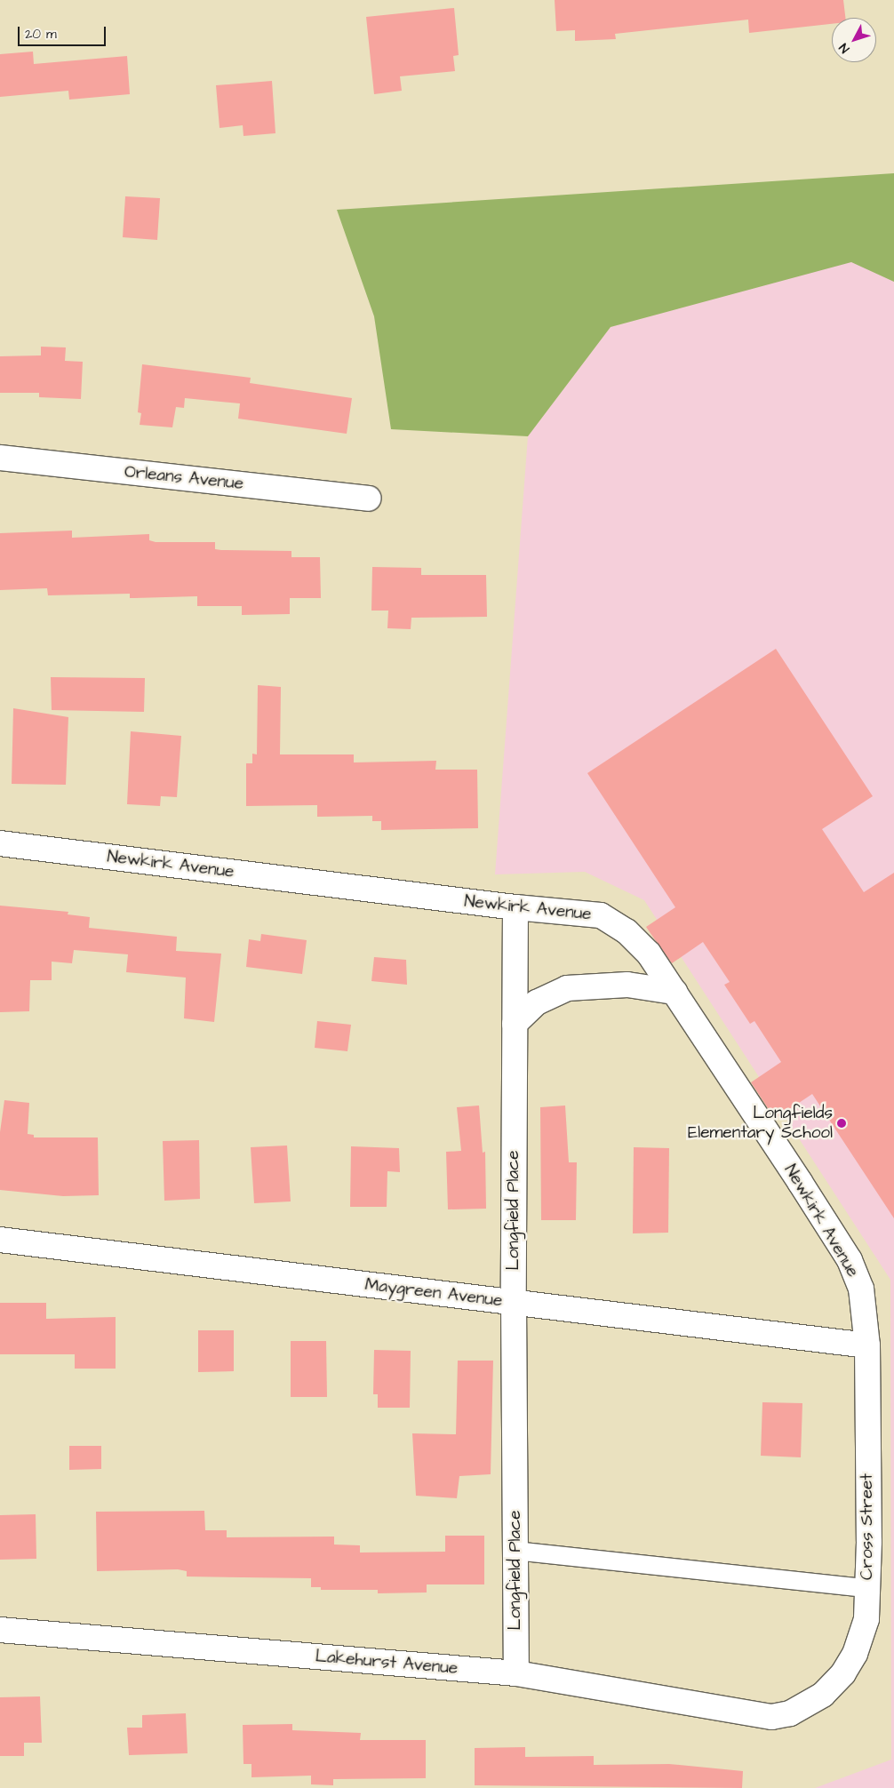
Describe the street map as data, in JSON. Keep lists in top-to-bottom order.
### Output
{
  "streets": {
    "street": [
      "Orleans Avenue",
      "Newkirk Avenue",
      "Longfield Place",
      "Maygreen Avenue",
      "Cross Street",
      "Lakehurst Avenue"
    ]
  },
  "crossings": [
    ["Newkirk Avenue", "Longfield Place"],
    ["Newkirk Avenue", "Cross Street"],
    ["Longfield Place", "Maygreen Avenue"],
    ["Longfield Place", "Lakehurst Avenue"],
    ["Maygreen Avenue", "Cross Street"],
    ["Cross Street", "Lakehurst Avenue"]
  ],
  "places": ["Longfields Elementary School"],
  "scale_bar": "20 m",
  "north": "bottom left"
}
